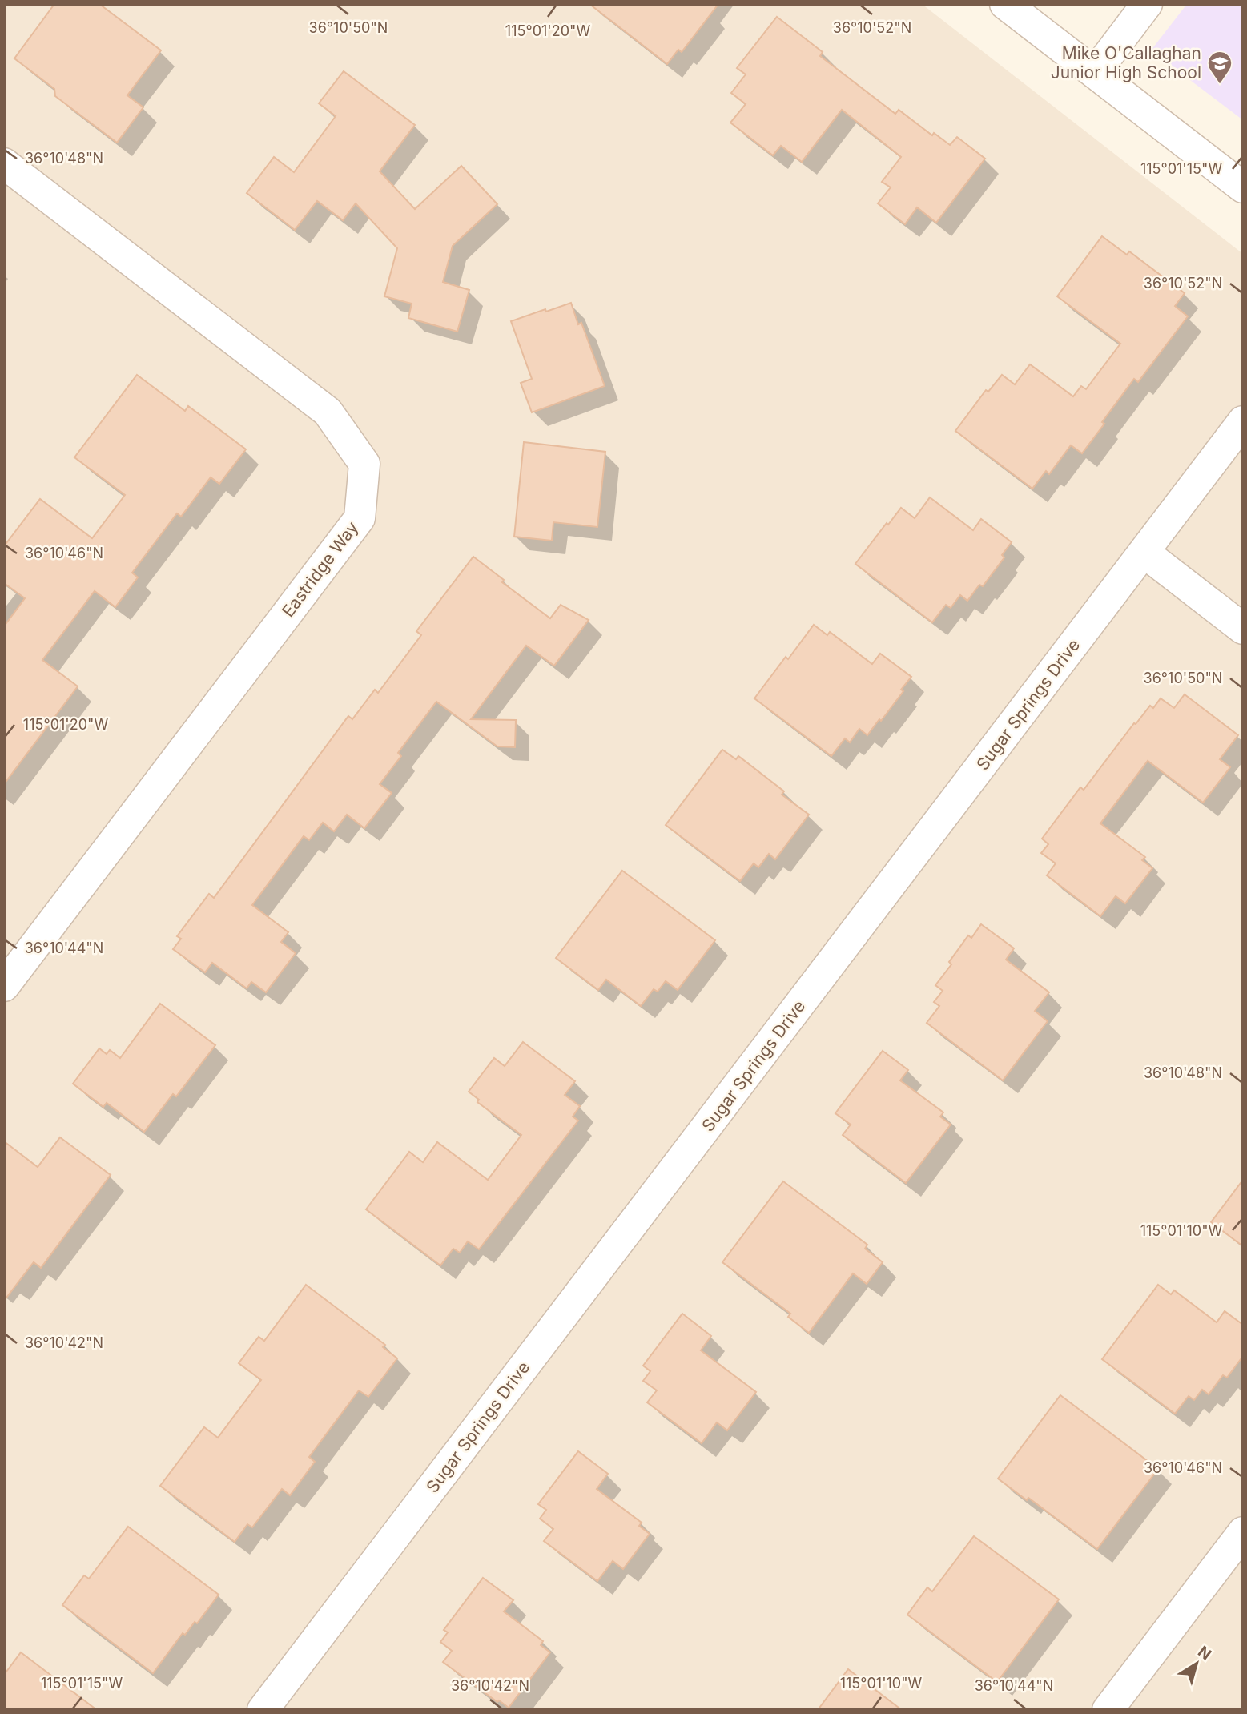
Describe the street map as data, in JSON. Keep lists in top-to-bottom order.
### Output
{
  "streets": {
    "street": ["Eastridge Way", "Sugar Springs Drive"]
  },
  "places": {
    "school or university": ["Mike O'Callaghan Junior High School"]
  },
  "north": "top right",
  "coordinates": [
    "36°10'52\"N",
    "36°10'50\"N",
    "115°01'20\"W",
    "36°10'48\"N",
    "115°01'15\"W",
    "36°10'46\"N",
    "36°10'44\"N",
    "115°01'10\"W",
    "36°10'42\"N"
  ]
}
